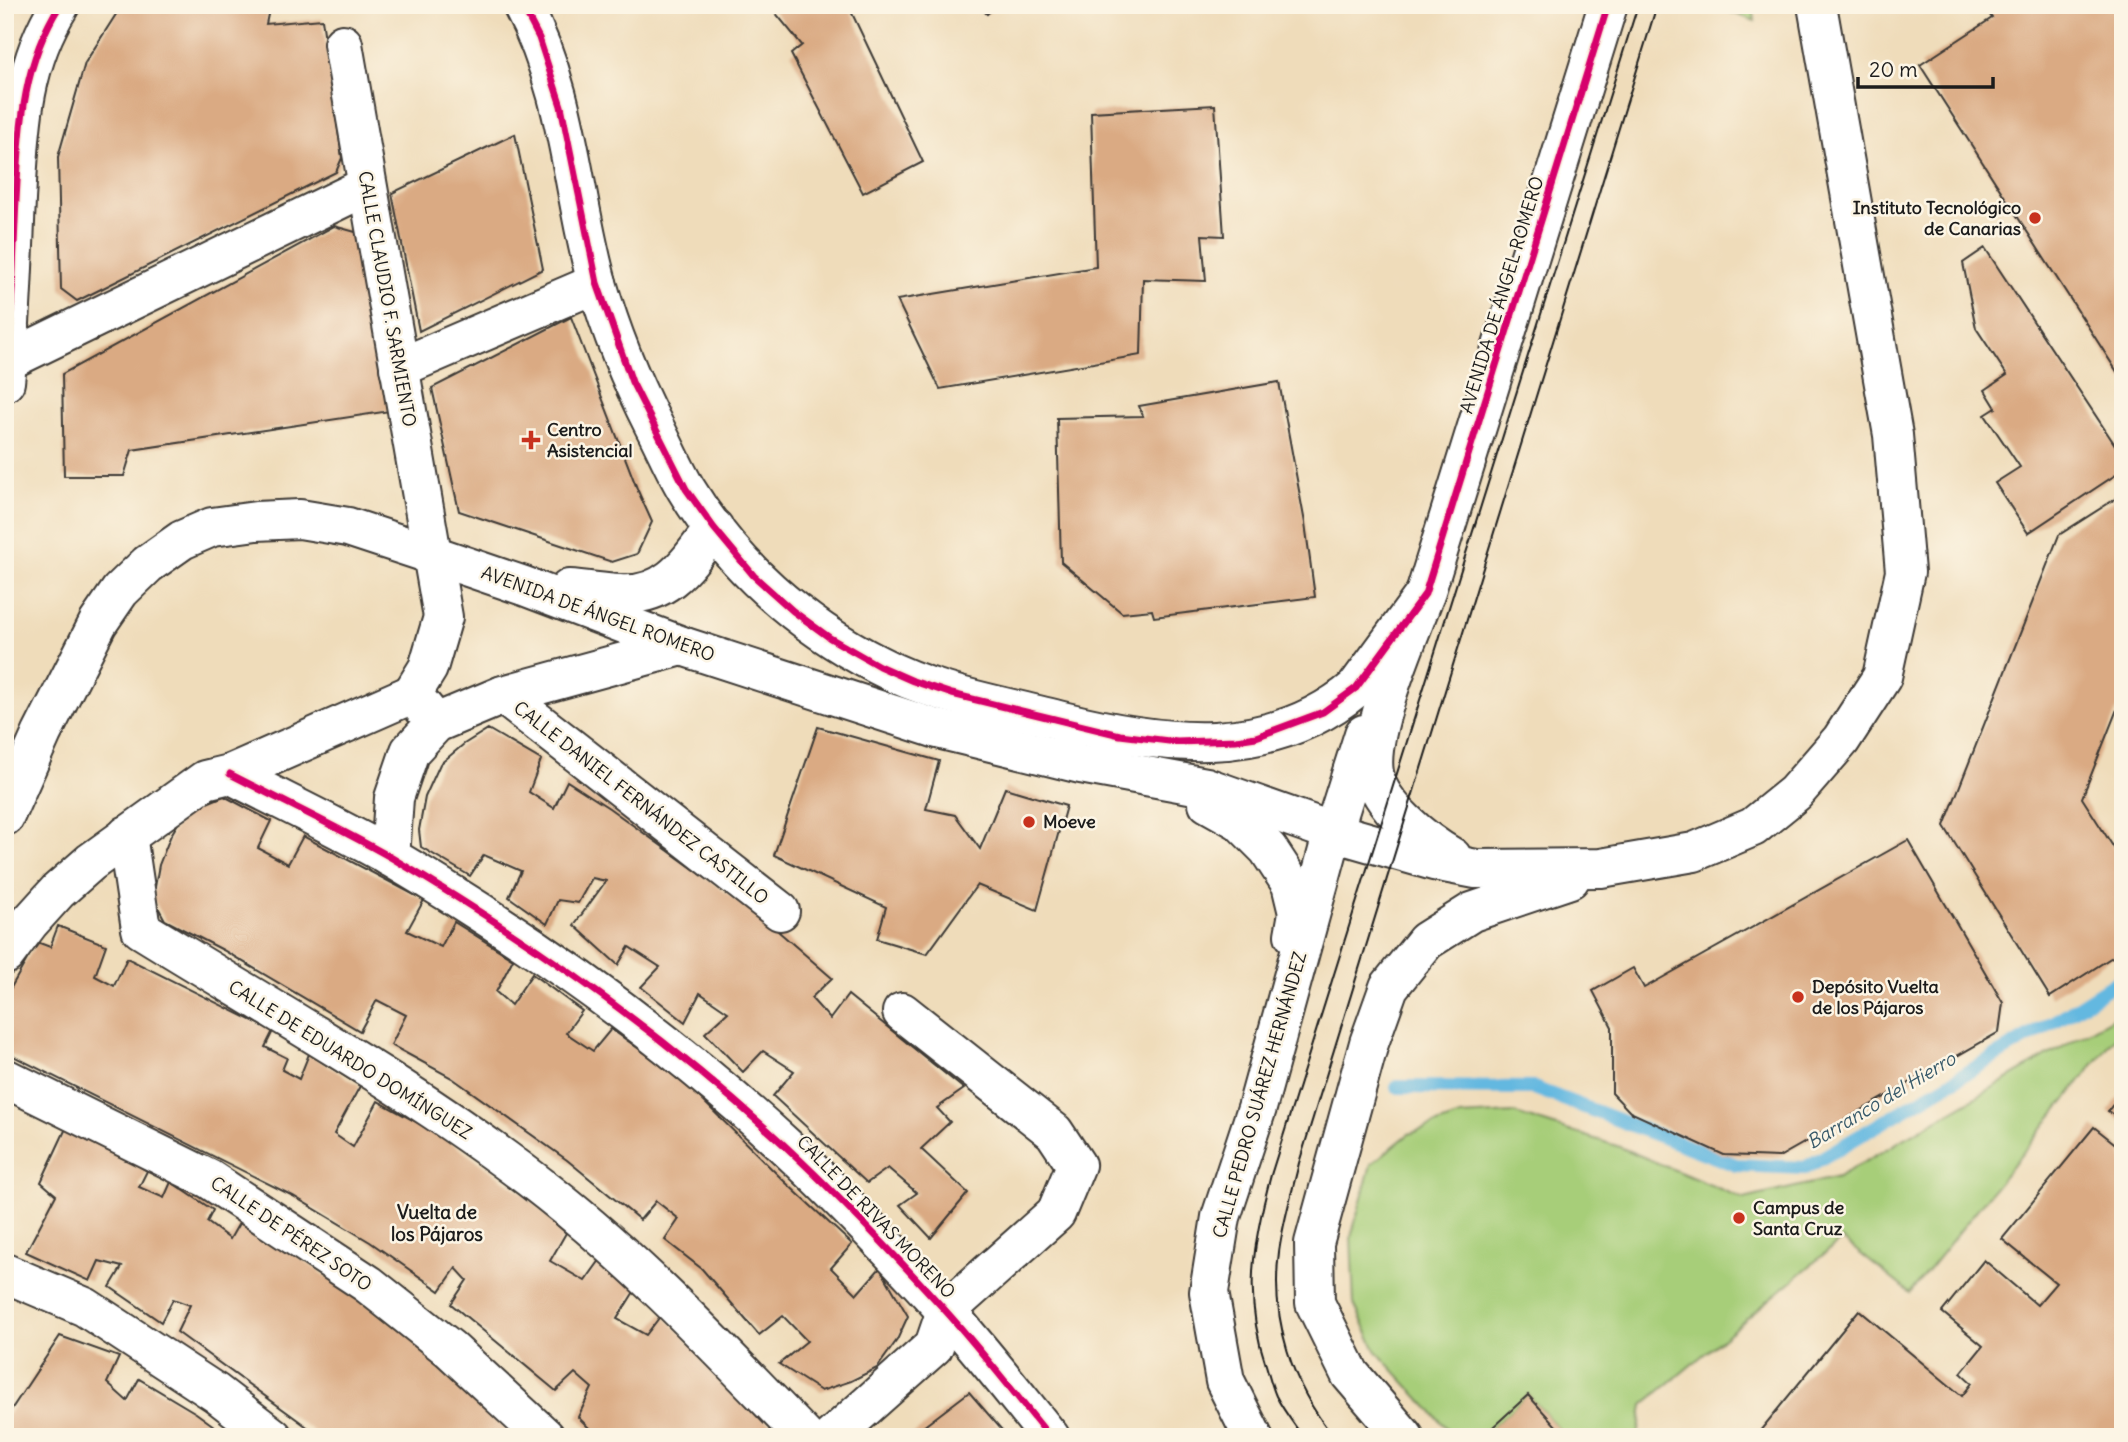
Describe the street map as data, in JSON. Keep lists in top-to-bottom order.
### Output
{
  "streets": {
    "street": [
      "AVENIDA DE ÁNGEL ROMERO",
      "CALLE CLAUDIO F. SARMIENTO",
      "CALLE DANIEL FERNÁNDEZ CASTILLO",
      "CALLE DE EDUARDO DOMÍNGUEZ",
      "CALLE PEDRO SUÁREZ HERNÁNDEZ",
      "CALLE DE RIVAS MORENO",
      "CALLE DE PÉREZ SOTO"
    ]
  },
  "crossings": [
    ["AVENIDA DE ÁNGEL ROMERO", "CALLE CLAUDIO F. SARMIENTO"],
    ["AVENIDA DE ÁNGEL ROMERO", "CALLE PEDRO SUÁREZ HERNÁNDEZ"]
  ],
  "districts": ["Vuelta de los Pájaros"],
  "water": ["Barranco del Hierro"],
  "places": {
    "other": [
      "Instituto Tecnológico de Canarias",
      "Moeve",
      "Depósito Vuelta de los Pájaros",
      "Campus de Santa Cruz"
    ],
    "health": ["Centro Asistencial"]
  },
  "scale_bar": "20 m"
}
